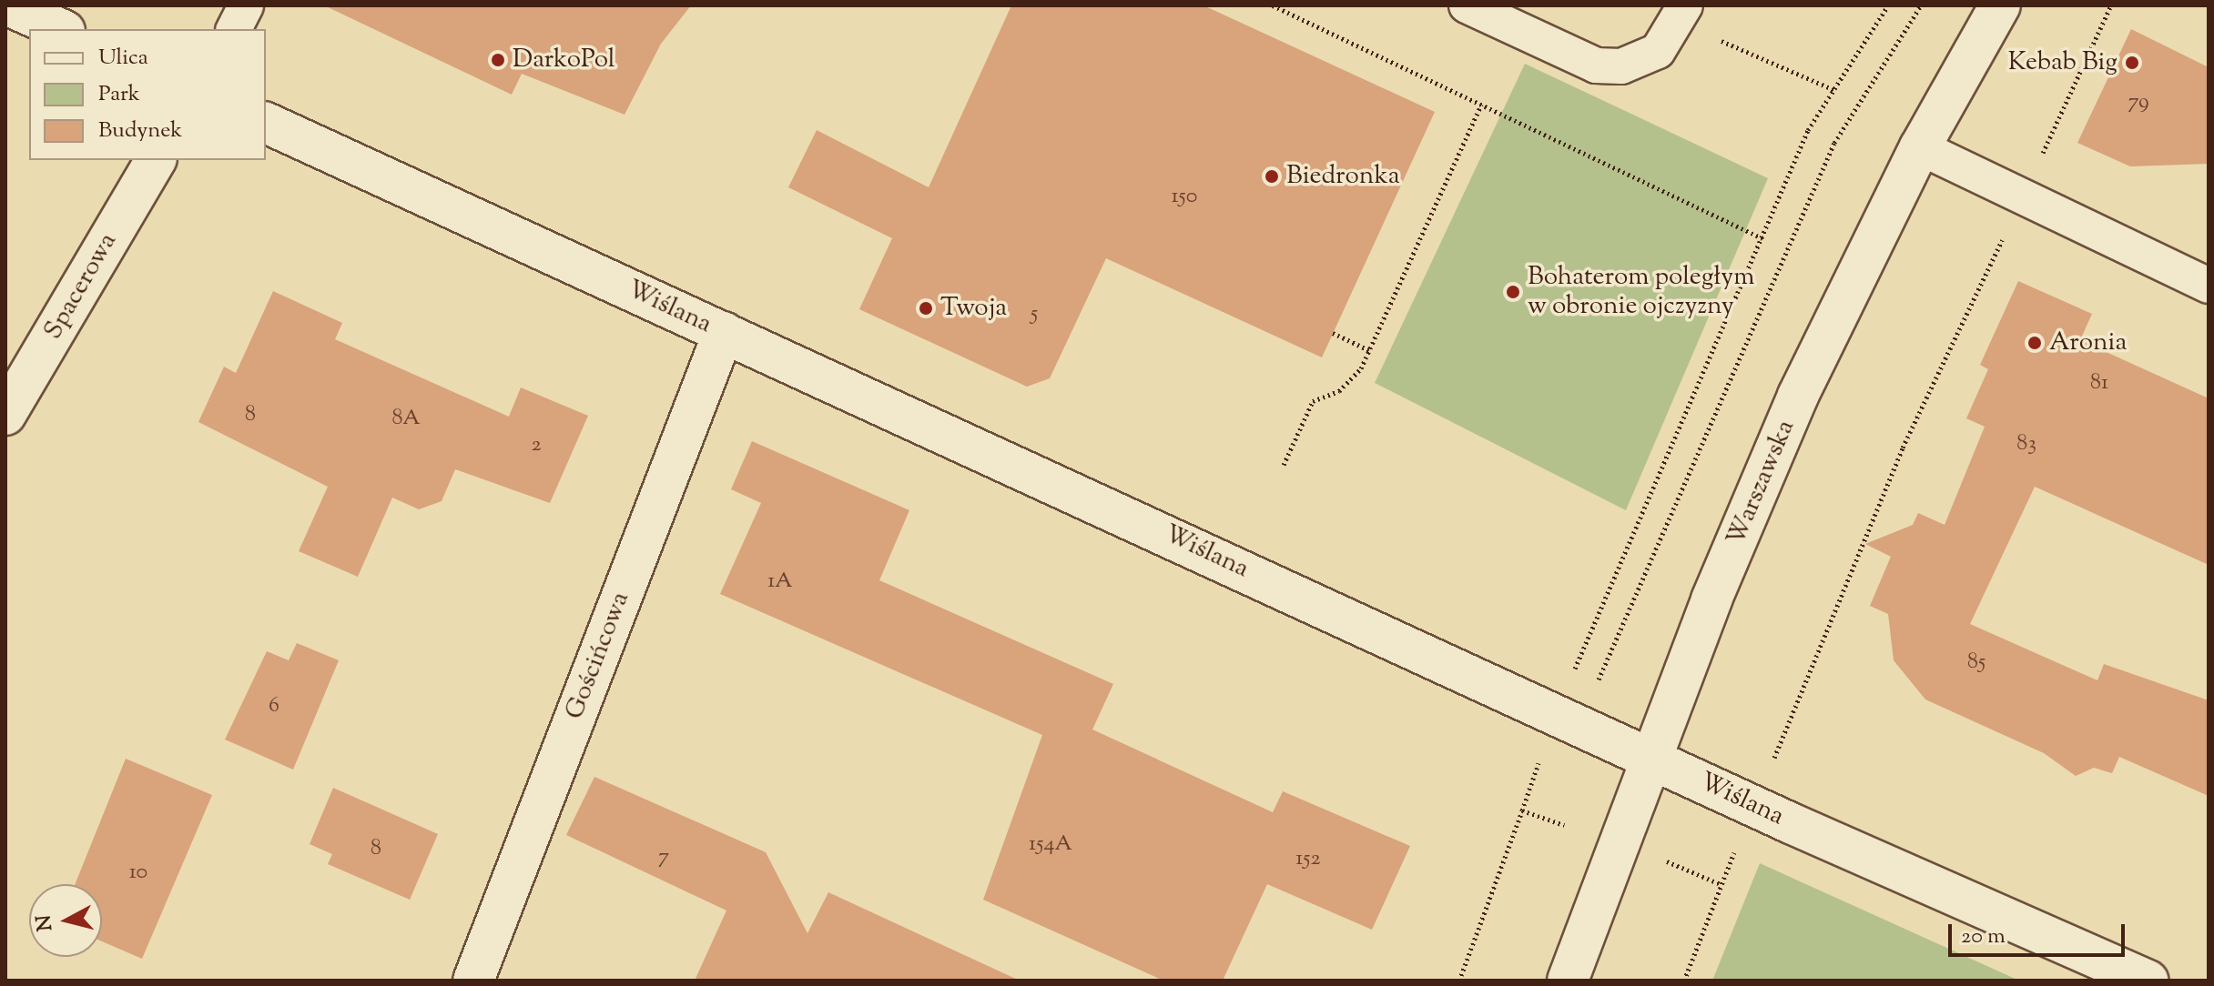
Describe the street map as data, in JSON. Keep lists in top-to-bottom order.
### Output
{
  "streets": {
    "street": [
      "Spacerowa",
      "Wiślana",
      "Warszawska",
      "Gościńcowa"
    ]
  },
  "crossings": [
    ["Wiślana", "Warszawska"],
    ["Wiślana", "Gościńcowa"]
  ],
  "places": [
    "DarkoPol",
    "Kebab Big",
    "Biedronka",
    "Bohaterom poległym w obronie ojczyzny",
    "Twoja",
    "Aronia"
  ],
  "house_numbers": [
    "79",
    "150",
    "5",
    "81",
    "8",
    "8A",
    "83",
    "2",
    "1A",
    "85",
    "6",
    "154A",
    "8",
    "7",
    "152",
    "10"
  ],
  "legend": ["Ulica", "Park", "Budynek"],
  "scale_bar": "20 m",
  "north": "left"
}
